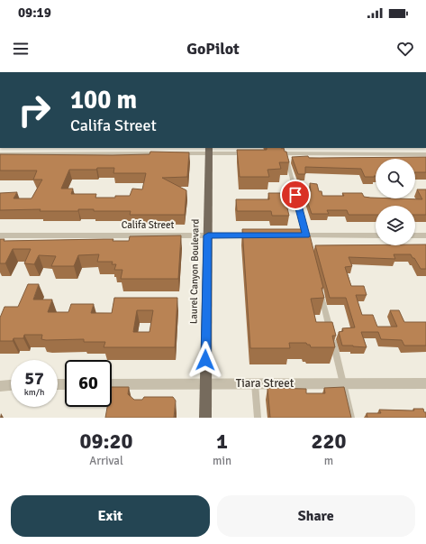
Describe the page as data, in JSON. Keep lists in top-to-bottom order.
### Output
{
  "streets": {
    "main road": ["Laurel Canyon Boulevard"],
    "street": ["Califa Street", "Tiara Street"]
  },
  "crossings": [
    ["Califa Street", "Laurel Canyon Boulevard"],
    ["Laurel Canyon Boulevard", "Tiara Street"]
  ],
  "page": {
    "status": "09:19",
    "header": "GoPilot",
    "turn": ["100 m", "Califa Street"],
    "speed": "57 km/h",
    "limit": "60",
    "eta": [
      "09:20",
      "Arrival",
      "1",
      "min",
      "220",
      "m"
    ],
    "buttons": ["Exit", "Share"]
  }
}
